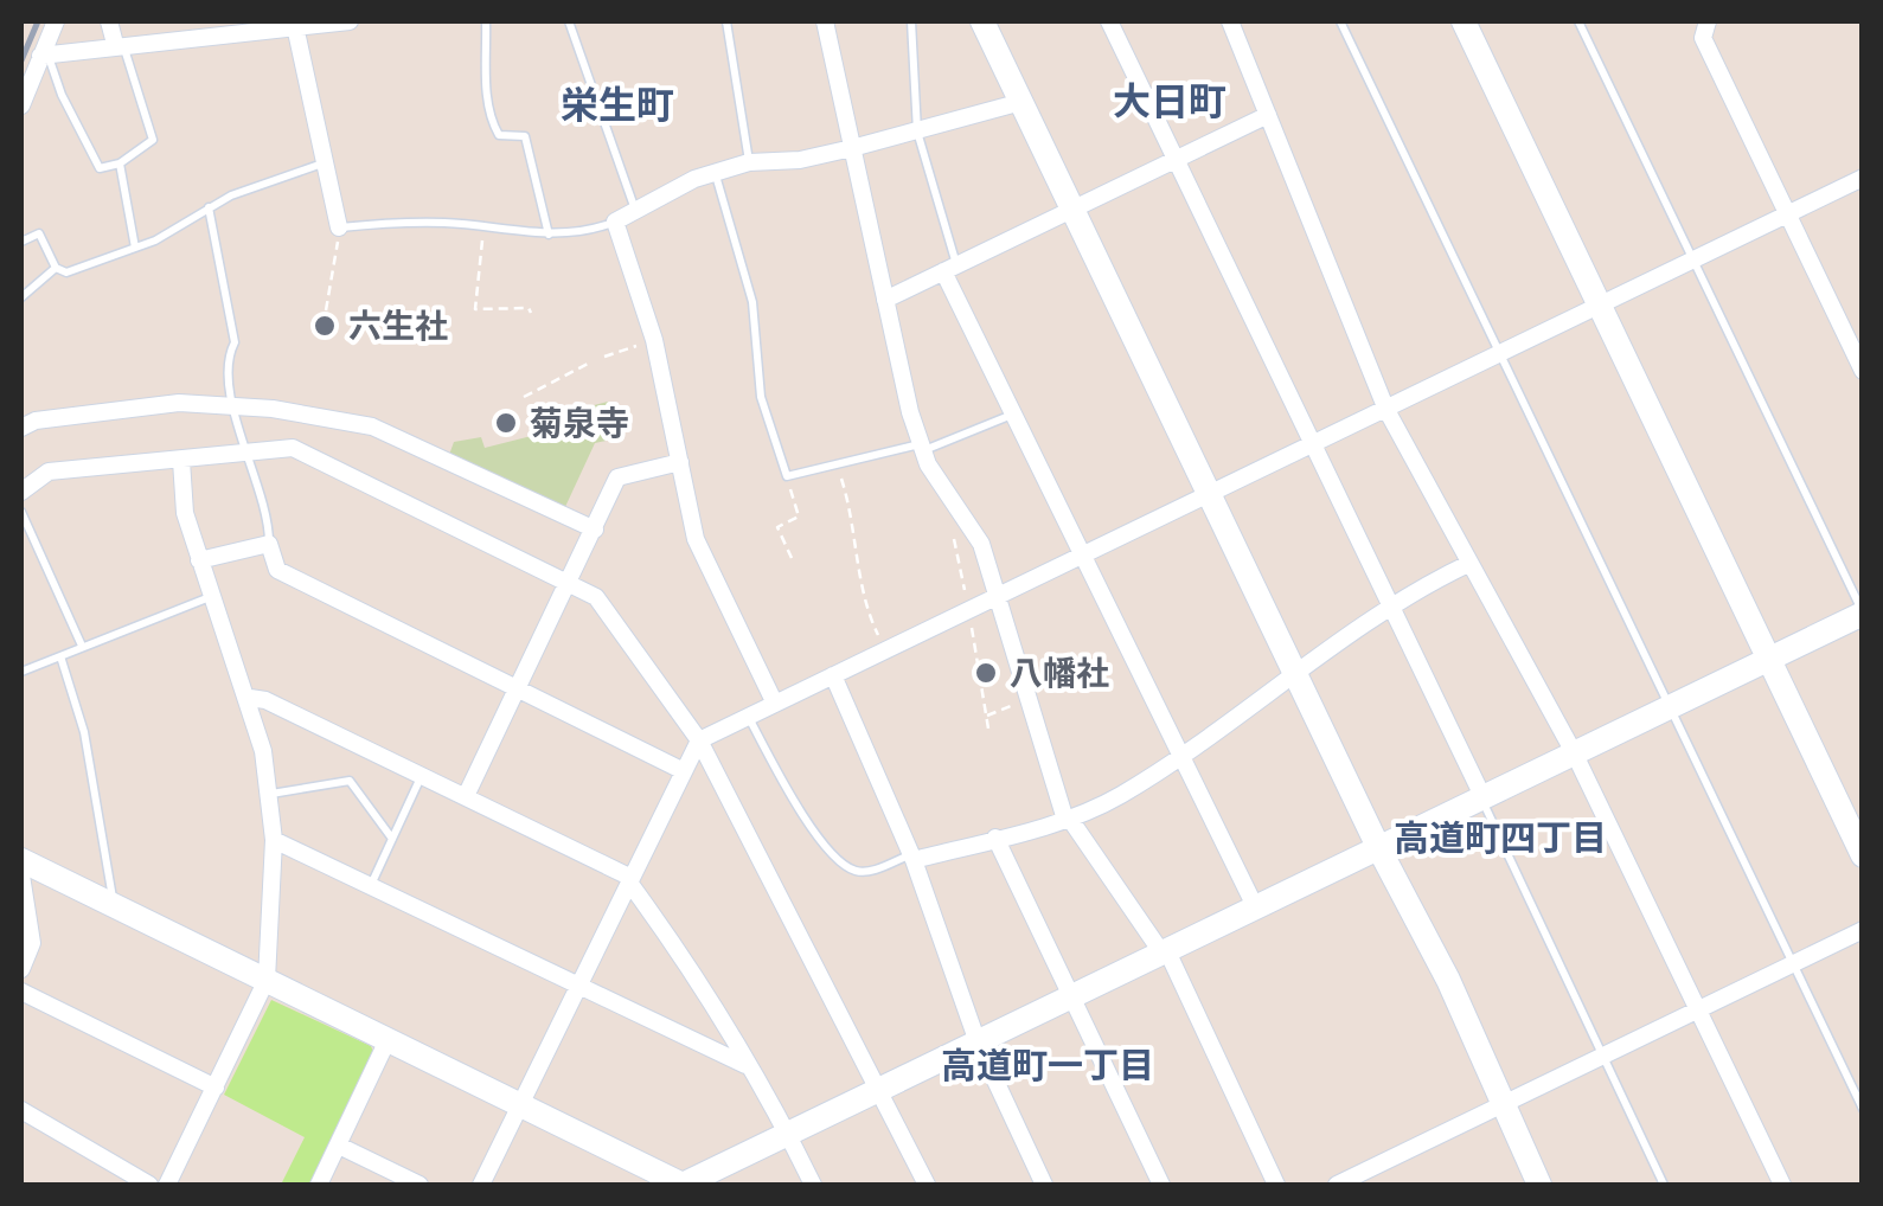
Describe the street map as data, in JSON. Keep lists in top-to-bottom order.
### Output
{
  "districts": [
    "大日町",
    "栄生町",
    "高道町四丁目",
    "高道町一丁目"
  ],
  "places": ["六生社", "菊泉寺", "八幡社"]
}
